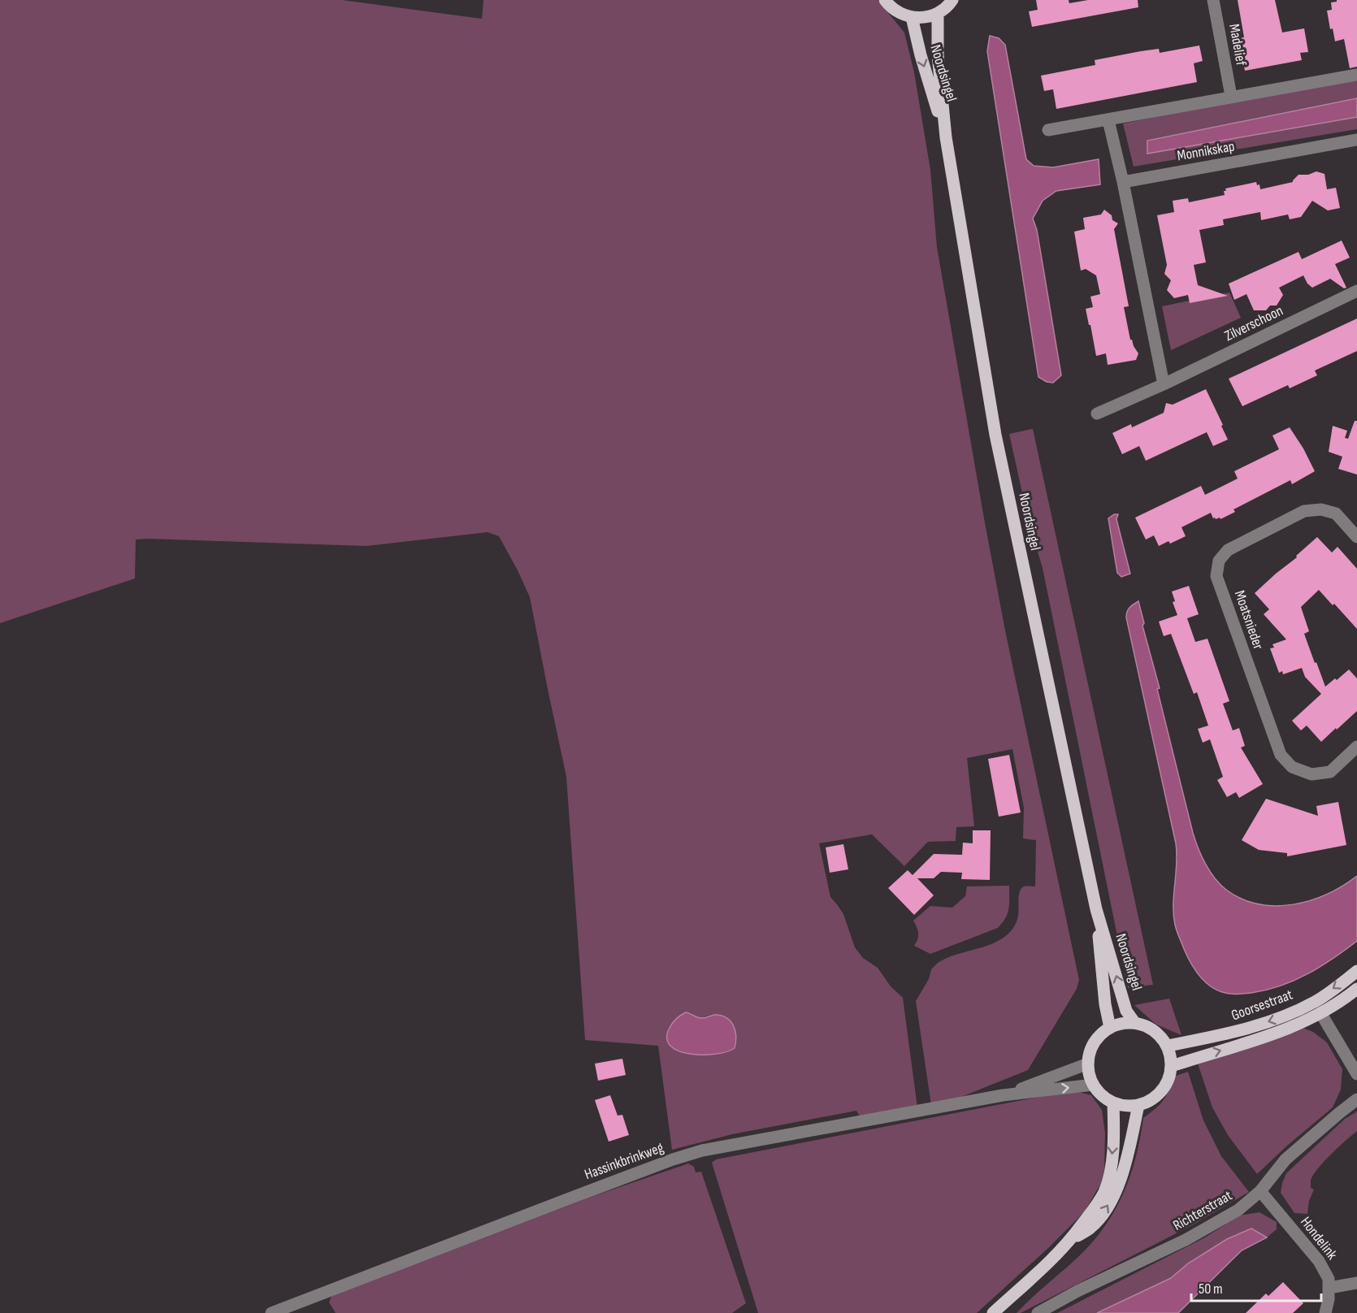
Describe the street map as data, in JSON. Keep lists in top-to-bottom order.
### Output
{
  "streets": {
    "main road": ["Noordsingel", "Goorsestraat"],
    "street": [
      "Madelief",
      "Monnikskap",
      "Zilverschoon",
      "Moatsnieder",
      "Hassinkbrinkweg",
      "Richterstraat",
      "Hondelink"
    ]
  },
  "crossings": [
    ["Noordsingel", "Goorsestraat"],
    ["Noordsingel", "Hassinkbrinkweg"],
    ["Goorsestraat", "Hassinkbrinkweg"],
    ["Richterstraat", "Hondelink"]
  ],
  "scale_bar": "50 m"
}
